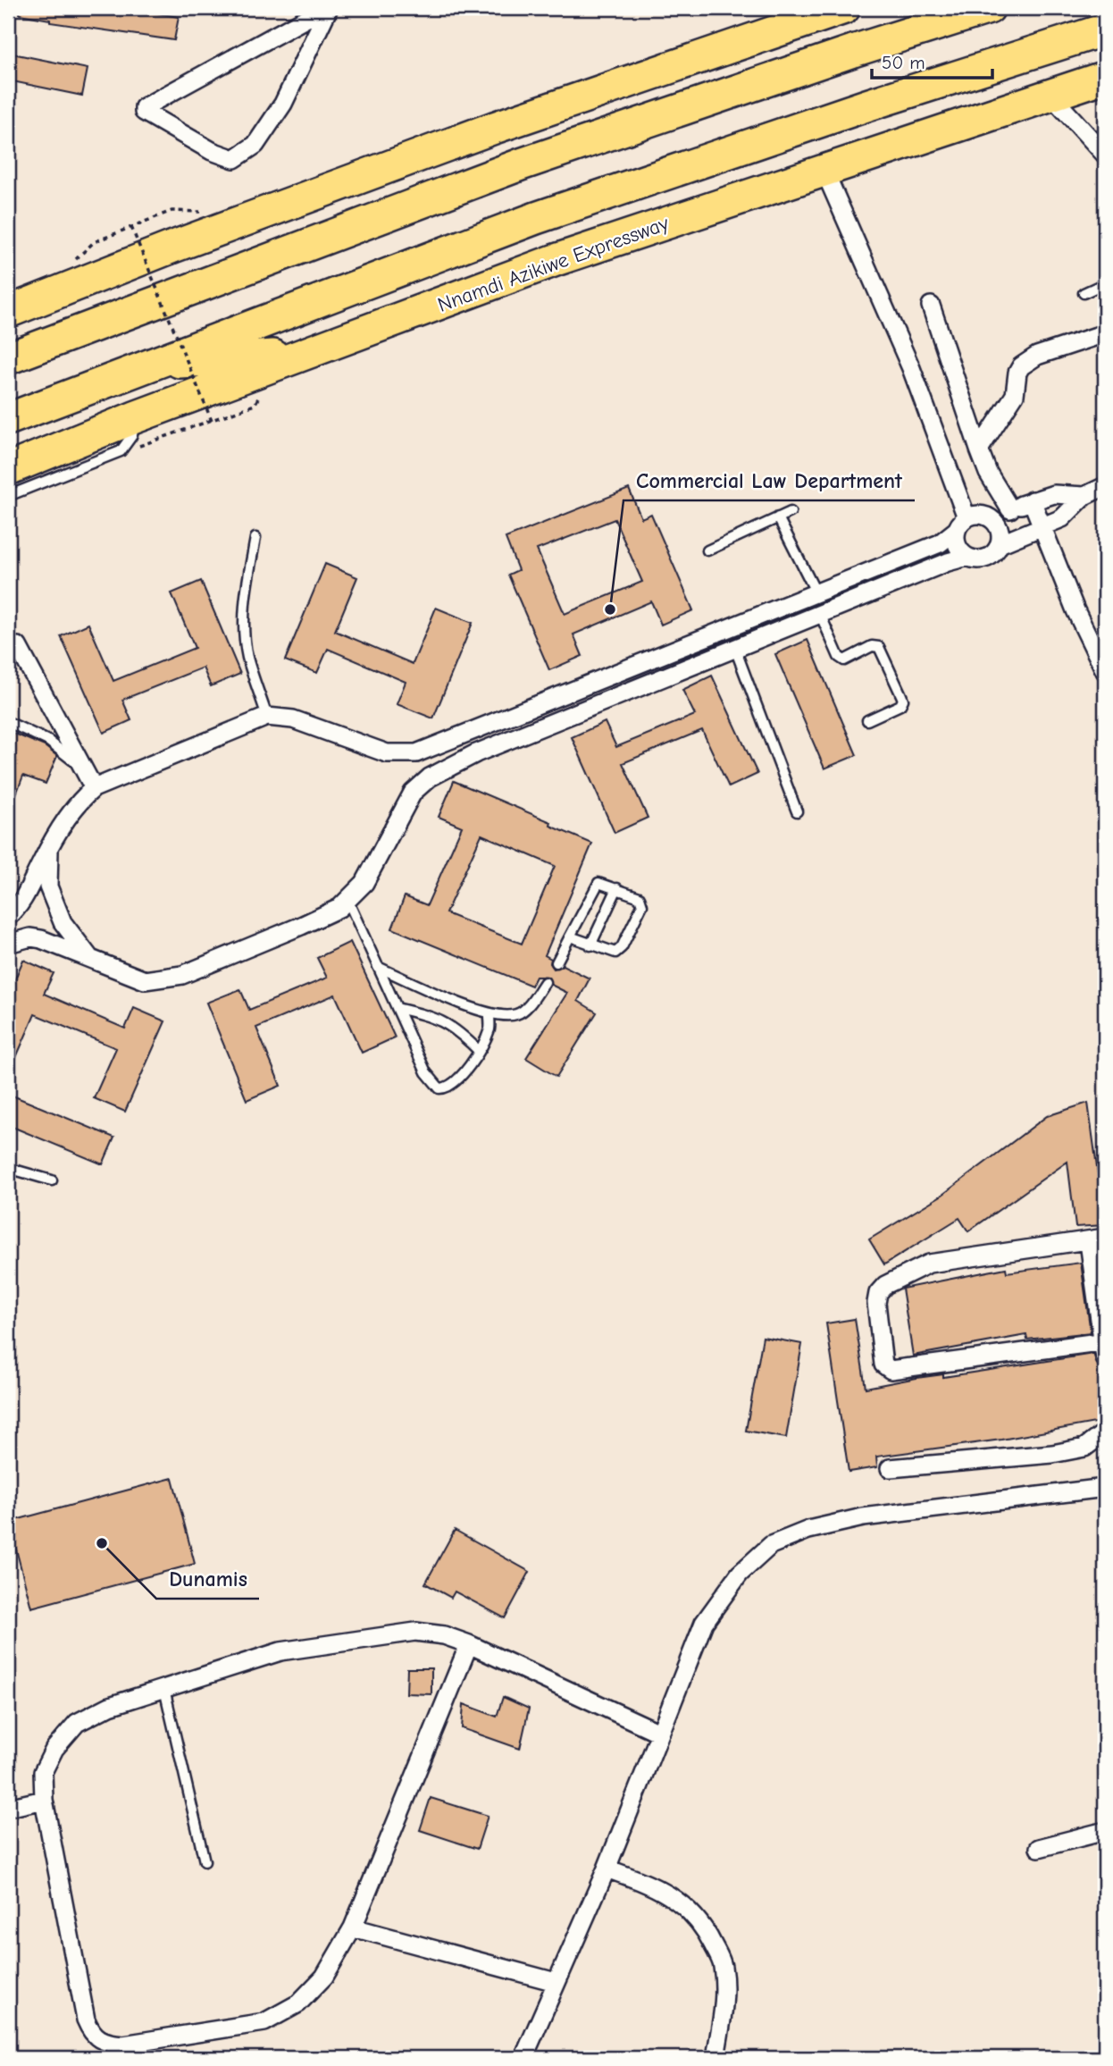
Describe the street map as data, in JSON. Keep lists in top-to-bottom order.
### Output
{
  "streets": {
    "highway": ["Nnamdi Azikiwe Expressway"]
  },
  "places": ["Commercial Law Department", "Dunamis"],
  "scale_bar": "50 m"
}
